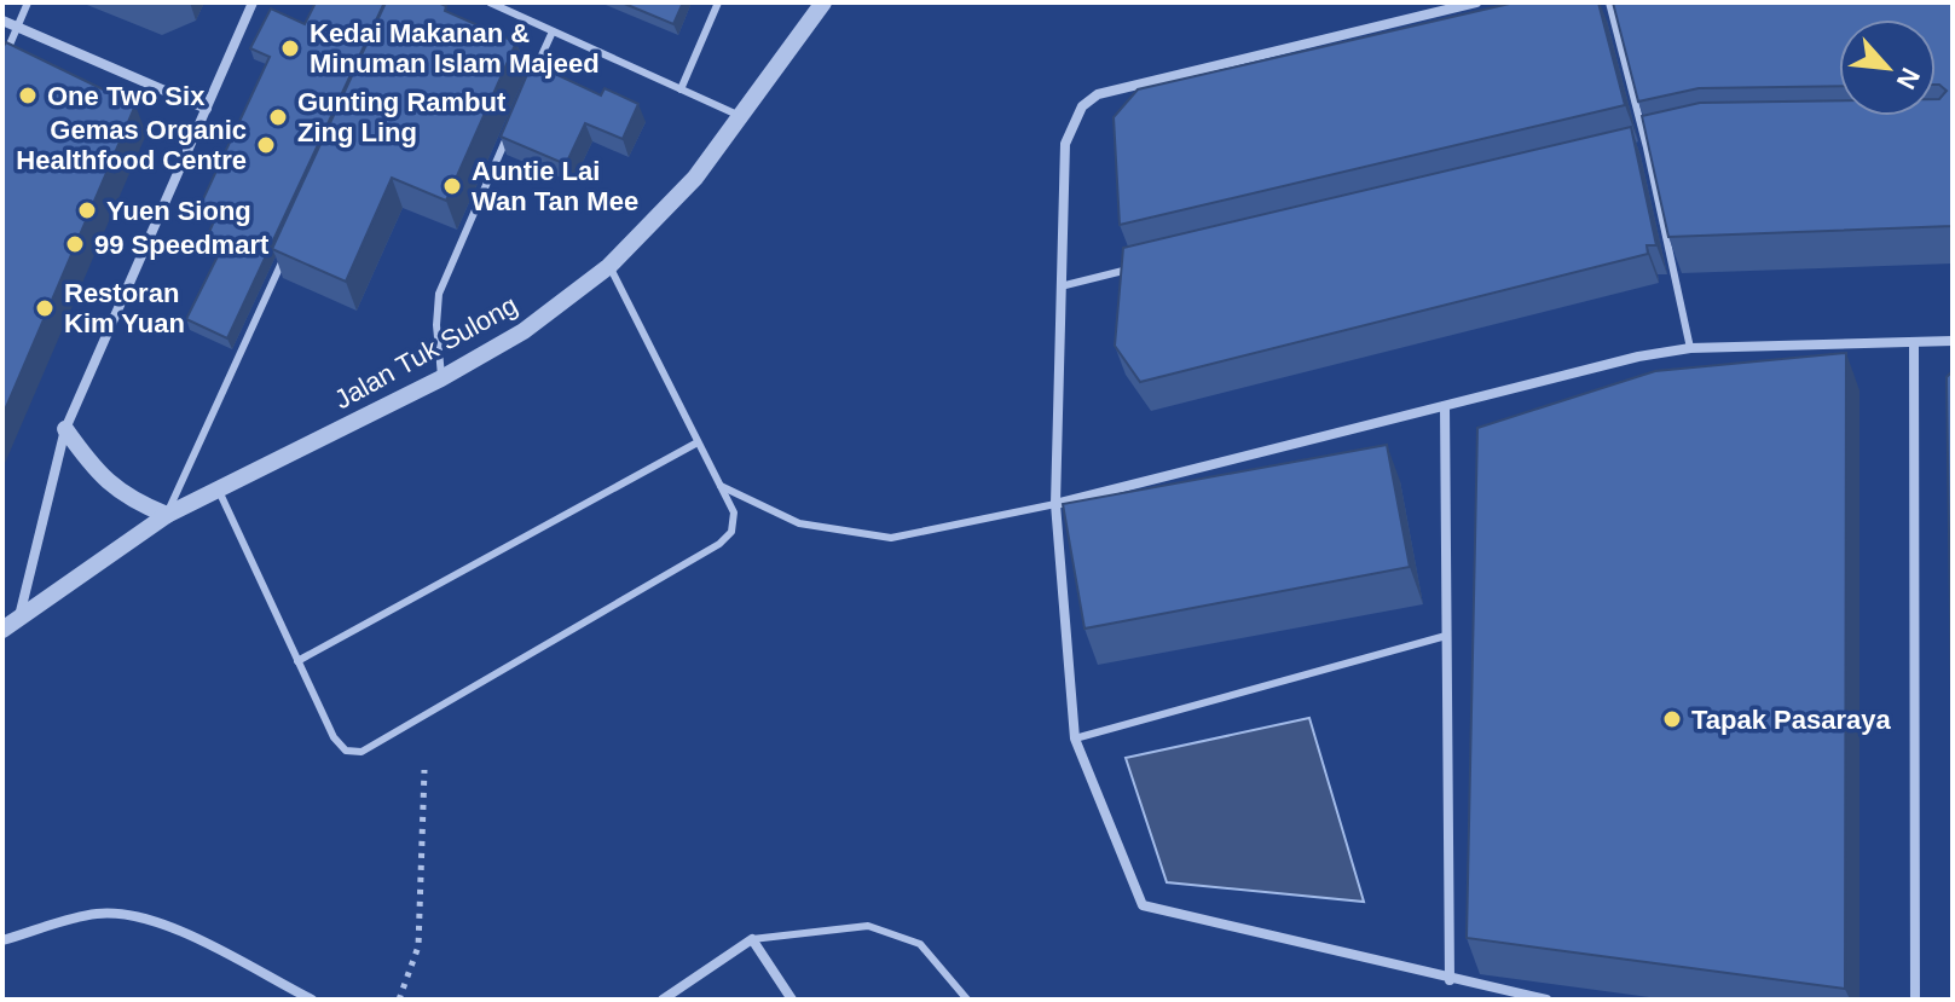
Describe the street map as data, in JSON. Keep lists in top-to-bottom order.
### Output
{
  "streets": {
    "street": ["Jalan Tuk Sulong"]
  },
  "places": [
    "Kedai Makanan & Minuman Islam Majeed",
    "One Two Six",
    "Gunting Rambut Zing Ling",
    "Gemas Organic Healthfood Centre",
    "Auntie Lai Wan Tan Mee",
    "Yuen Siong",
    "99 Speedmart",
    "Restoran Kim Yuan",
    "Tapak Pasaraya"
  ],
  "north": "bottom right"
}
